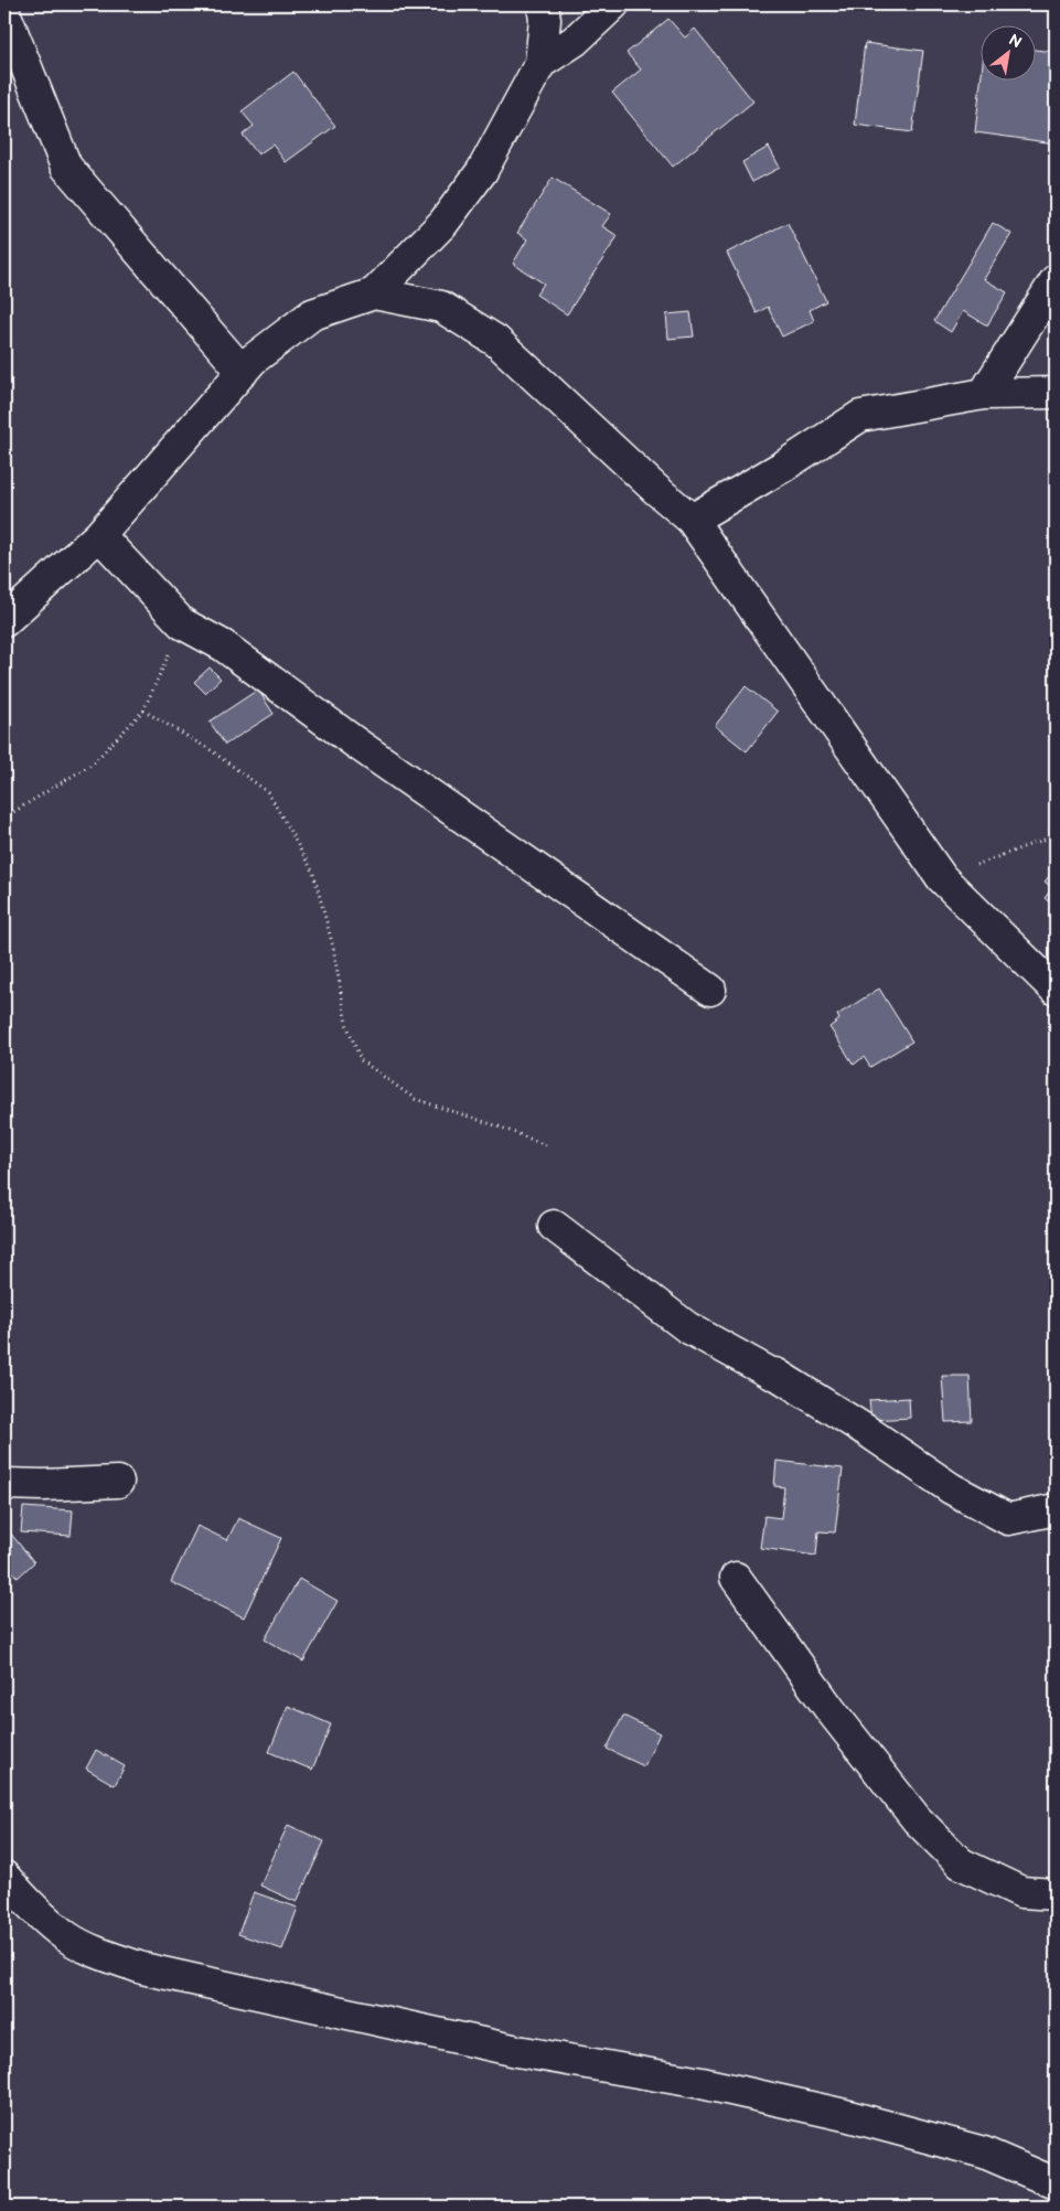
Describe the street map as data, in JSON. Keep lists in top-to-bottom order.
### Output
{
  "north": "top right"
}
